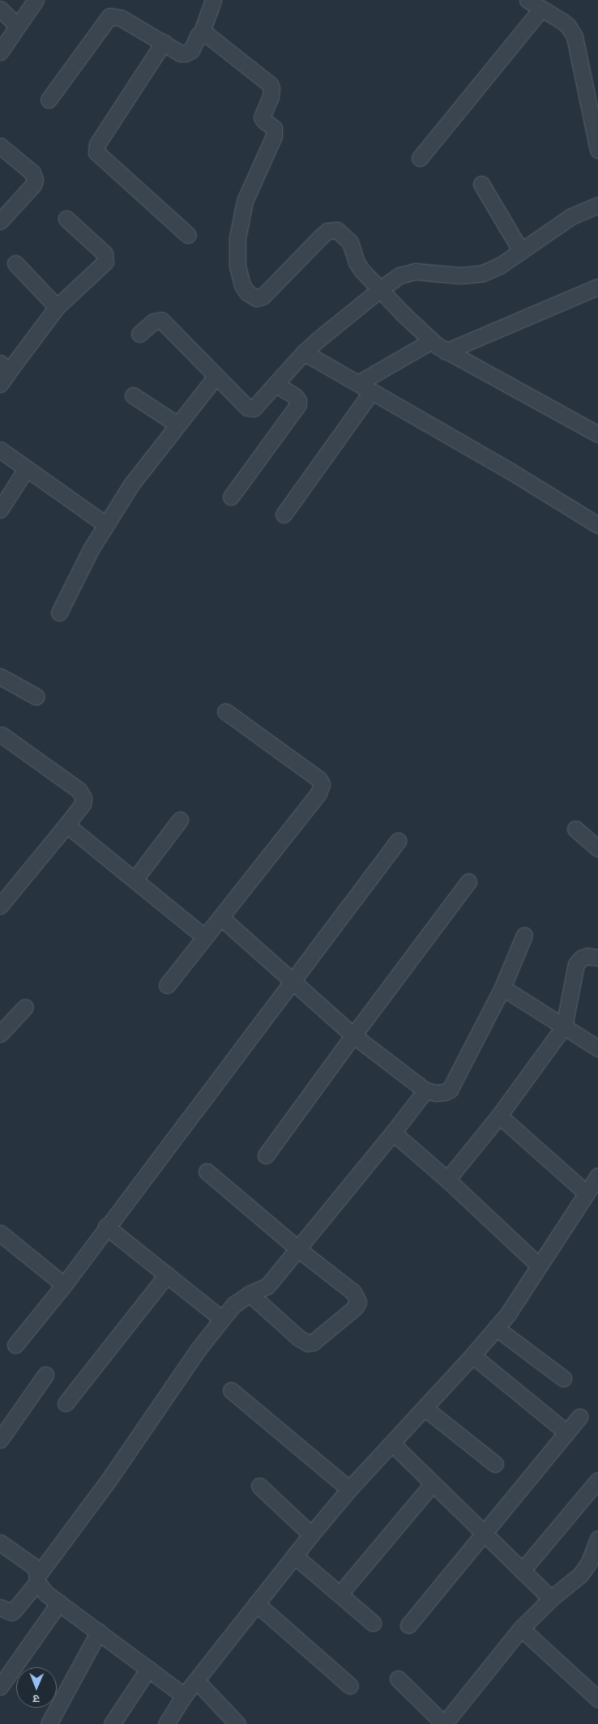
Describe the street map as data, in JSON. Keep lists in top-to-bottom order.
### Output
{
  "north": "bottom"
}
